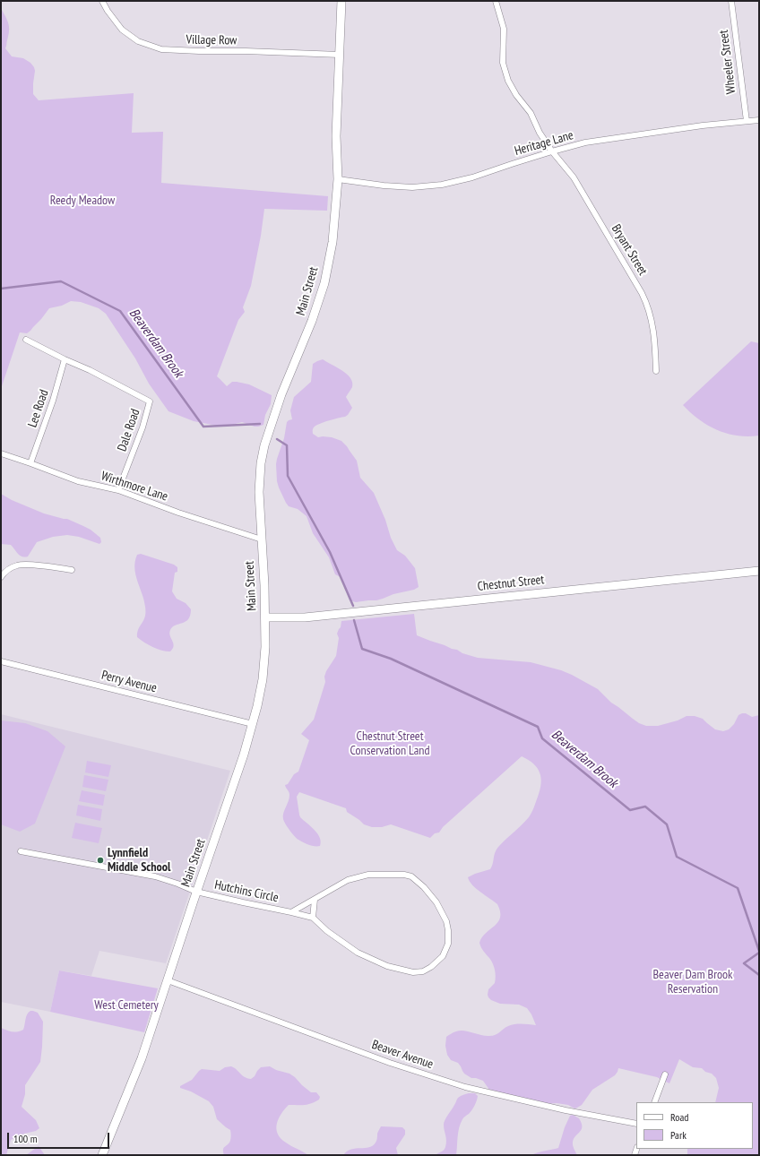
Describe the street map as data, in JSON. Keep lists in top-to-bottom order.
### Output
{
  "streets": {
    "street": [
      "Village Row",
      "Wheeler Street",
      "Heritage Lane",
      "Bryant Street",
      "Main Street",
      "Lee Road",
      "Dale Road",
      "Wirthmore Lane",
      "Chestnut Street",
      "Perry Avenue",
      "Hutchins Circle",
      "Beaver Avenue"
    ]
  },
  "crossings": [
    ["Village Row", "Main Street"],
    ["Wheeler Street", "Heritage Lane"],
    ["Heritage Lane", "Bryant Street"],
    ["Heritage Lane", "Main Street"],
    ["Main Street", "Wirthmore Lane"],
    ["Main Street", "Chestnut Street"],
    ["Main Street", "Perry Avenue"],
    ["Main Street", "Hutchins Circle"],
    ["Main Street", "Beaver Avenue"],
    ["Lee Road", "Dale Road"],
    ["Lee Road", "Wirthmore Lane"],
    ["Dale Road", "Wirthmore Lane"]
  ],
  "water": ["Beaverdam Brook"],
  "parks": [
    "Reedy Meadow",
    "Chestnut Street Conservation Land",
    "Beaver Dam Brook Reservation",
    "West Cemetery"
  ],
  "places": ["Lynnfield Middle School"],
  "legend": ["Road", "Park"],
  "scale_bar": "100 m"
}
